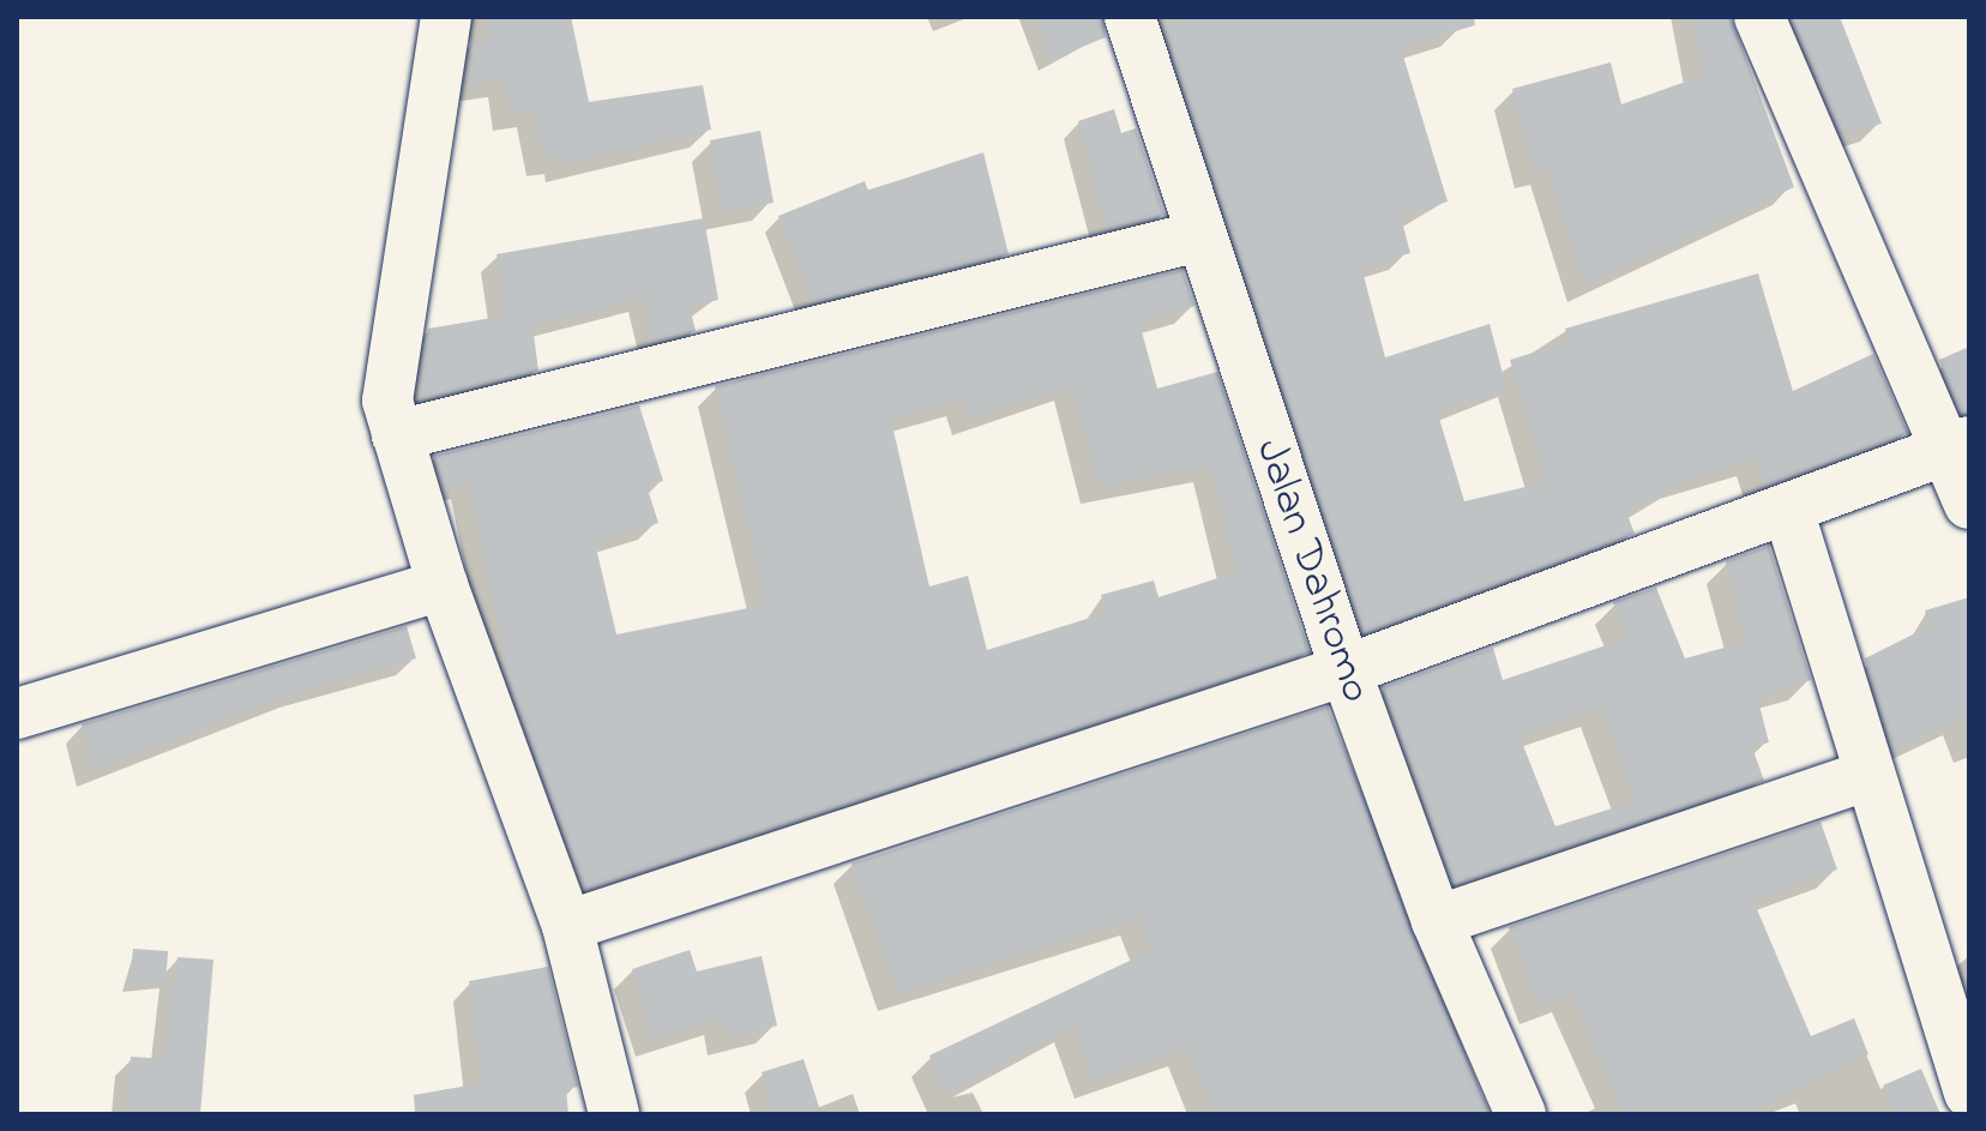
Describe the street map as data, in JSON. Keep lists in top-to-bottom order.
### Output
{
  "streets": {
    "street": ["Jalan Dahromo"]
  }
}
